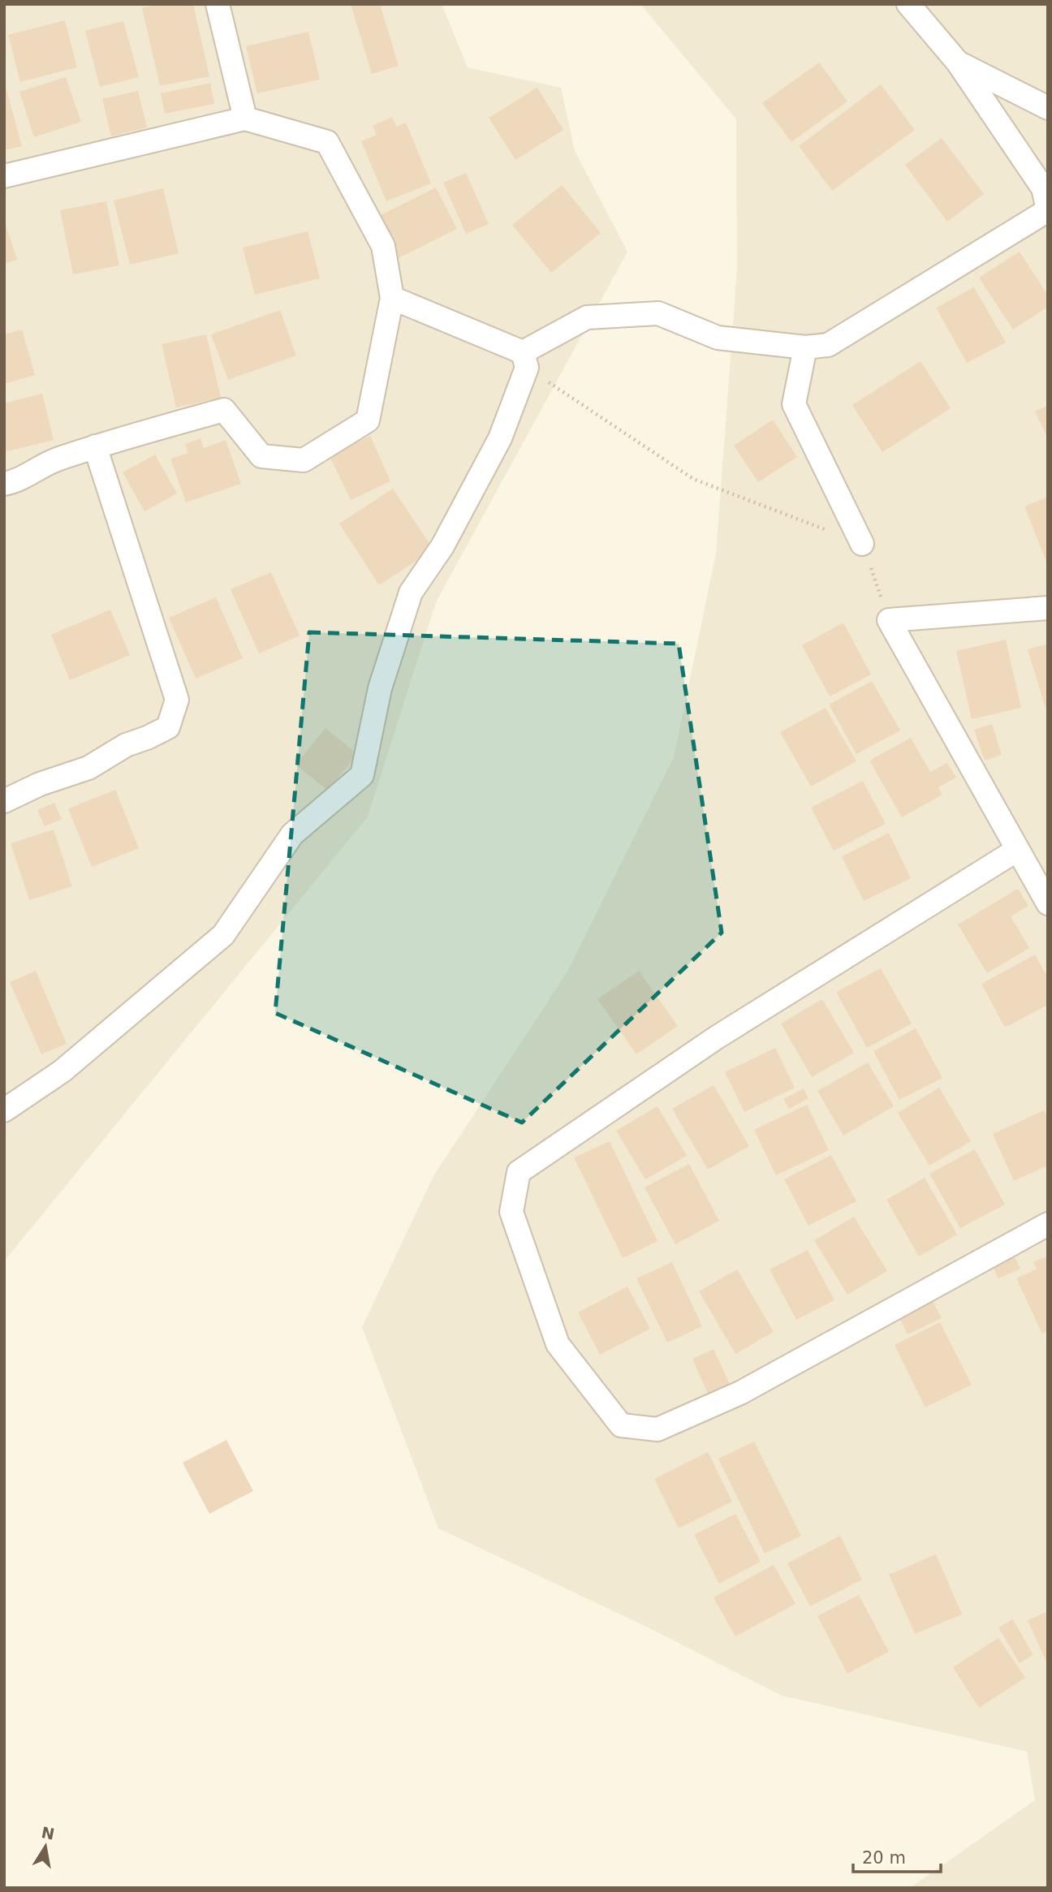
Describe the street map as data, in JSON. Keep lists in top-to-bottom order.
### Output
{
  "scale_bar": "20 m",
  "north": "top"
}
